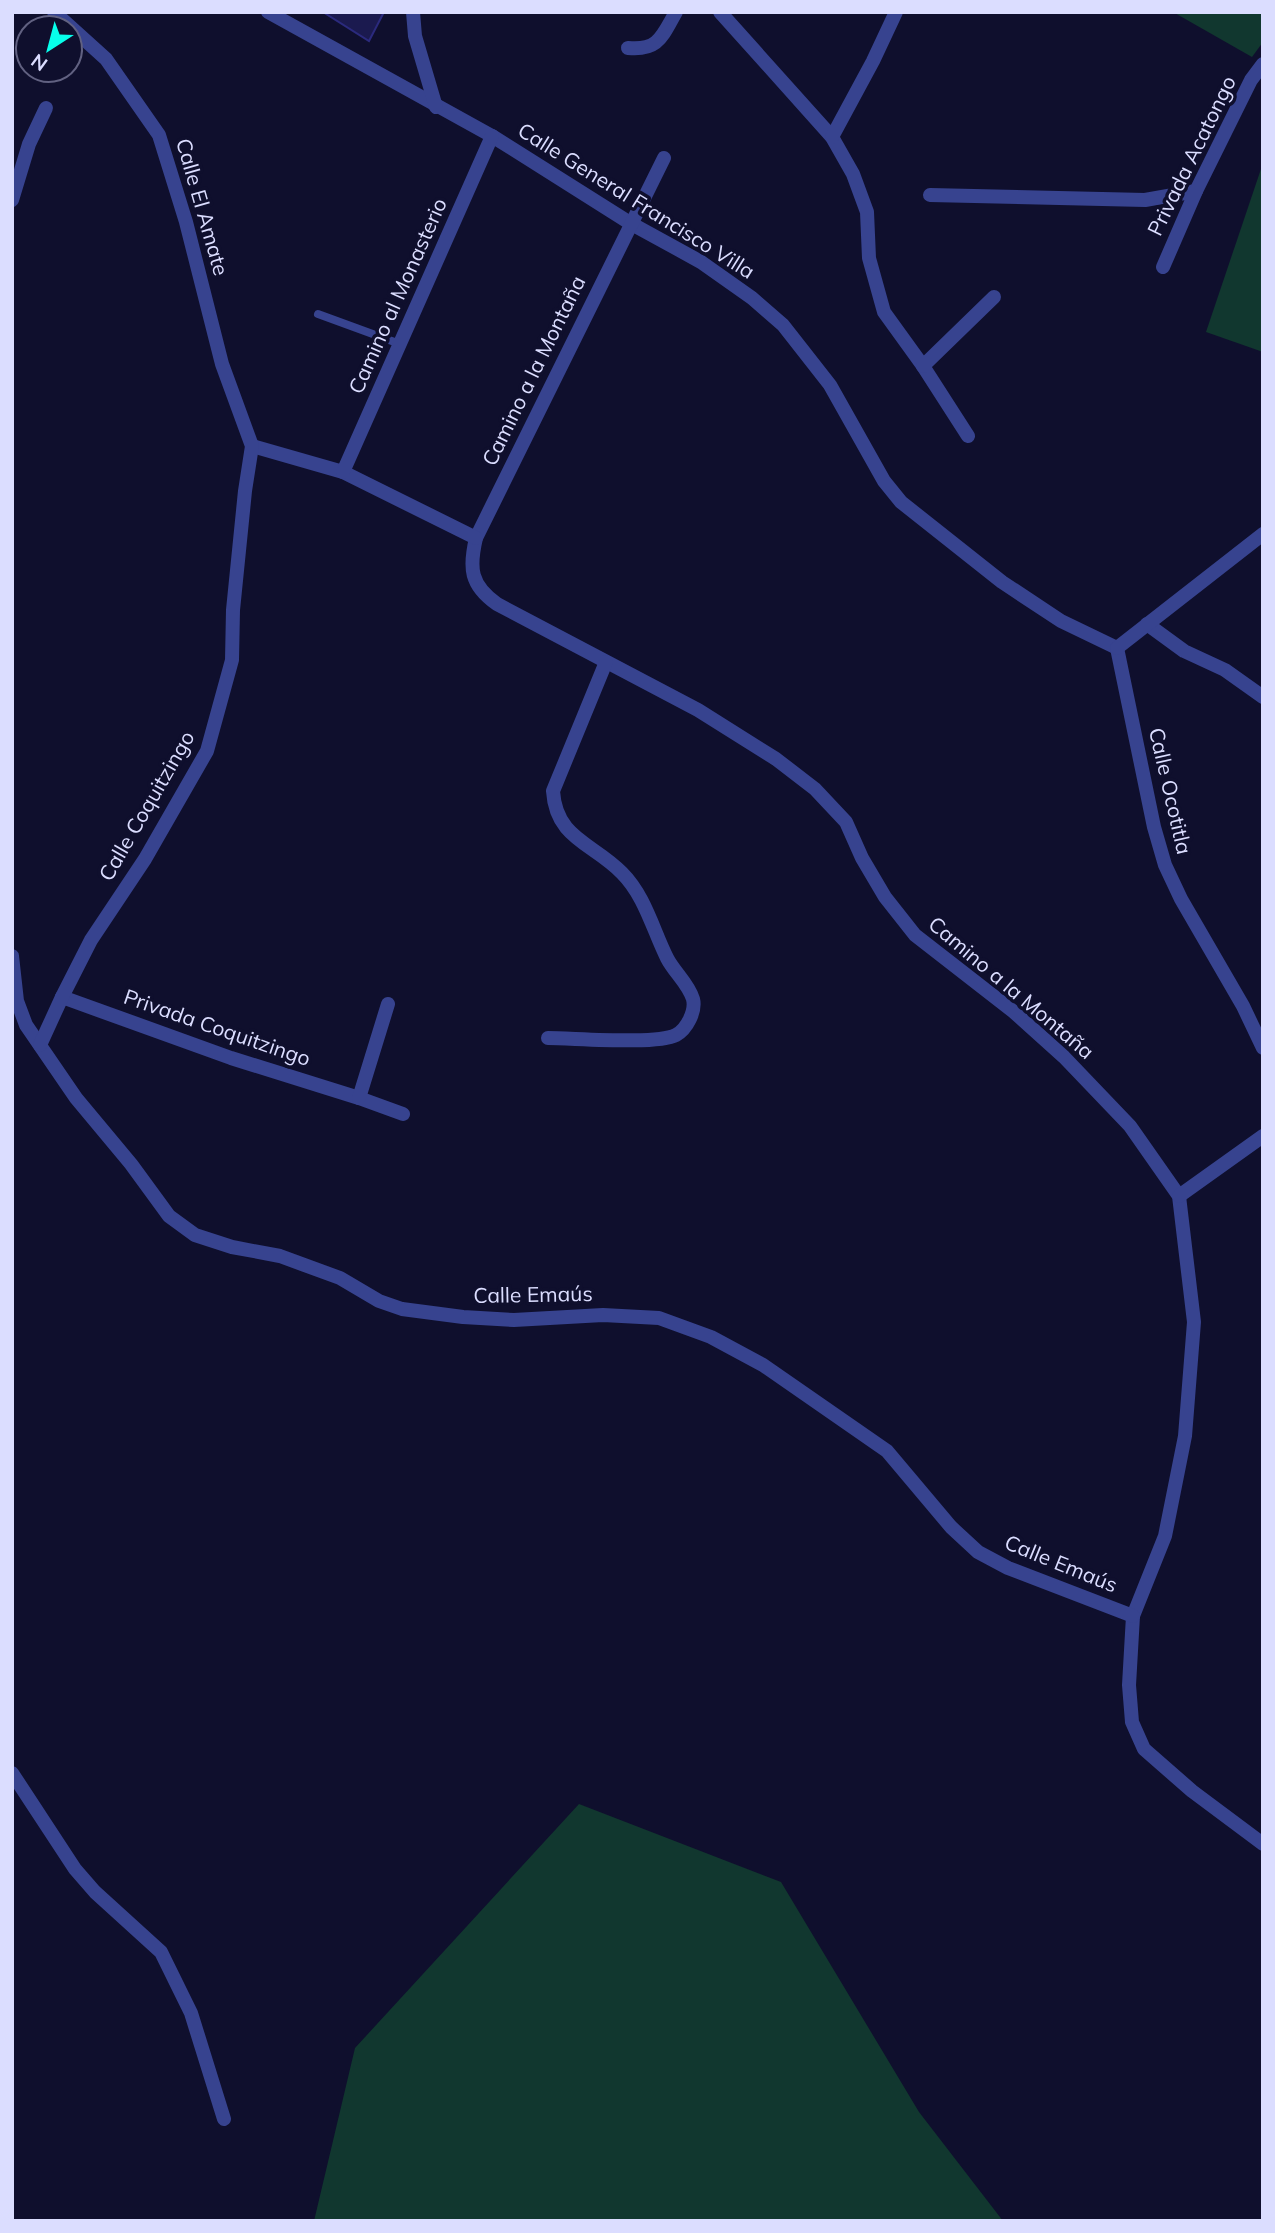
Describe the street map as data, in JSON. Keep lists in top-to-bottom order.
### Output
{
  "streets": {
    "street": [
      "Privada Acatongo",
      "Calle General Francisco Villa",
      "Calle El Amate",
      "Camino al Monasterio",
      "Camino a la Montaña",
      "Calle Ocotitla",
      "Calle Coquitzingo",
      "Privada Coquitzingo",
      "Calle Emaús"
    ]
  },
  "crossings": [
    ["Calle General Francisco Villa", "Camino al Monasterio"],
    ["Calle General Francisco Villa", "Camino a la Montaña"],
    ["Calle General Francisco Villa", "Calle Ocotitla"],
    ["Calle El Amate", "Calle Coquitzingo"],
    ["Camino a la Montaña", "Calle Emaús"],
    ["Calle Coquitzingo", "Privada Coquitzingo"],
    ["Calle Coquitzingo", "Calle Emaús"]
  ],
  "north": "bottom left"
}
